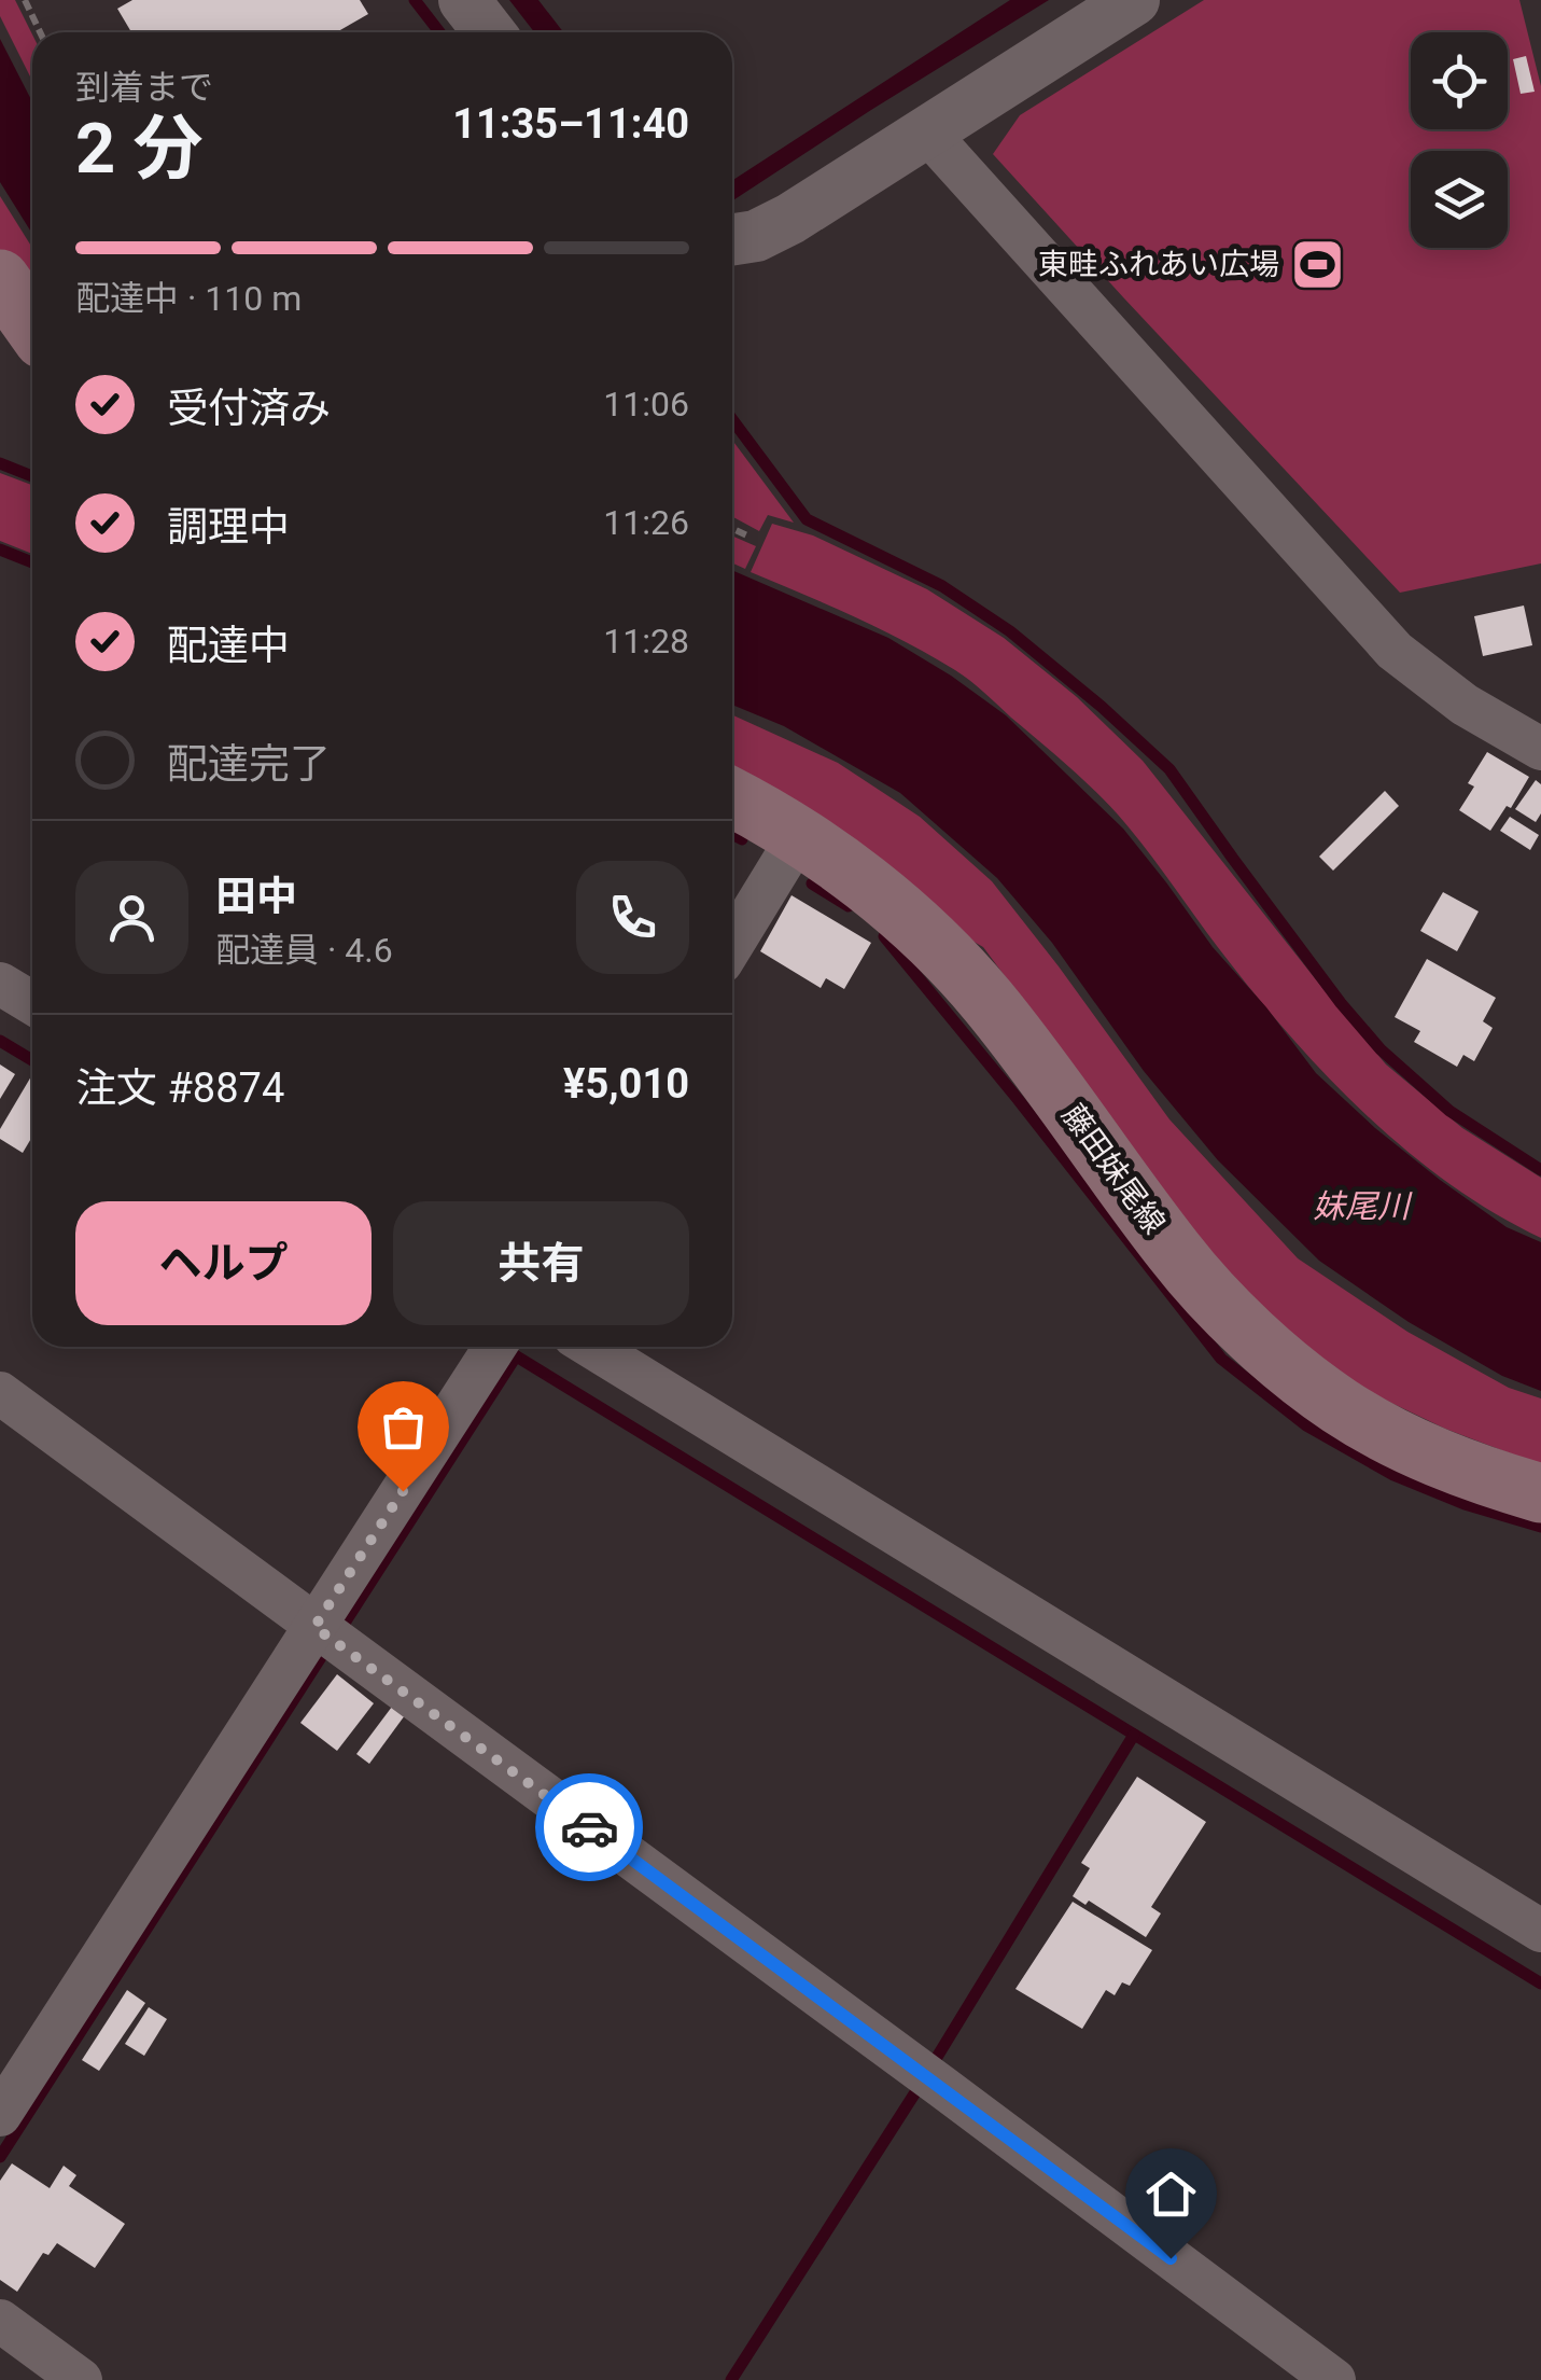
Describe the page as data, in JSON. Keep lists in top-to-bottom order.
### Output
{
  "streets": {
    "main road": ["藤田妹尾線"]
  },
  "water": ["妹尾川"],
  "places": {
    "sports": ["東畦ふれあい広場"]
  },
  "page": {
    "heading": ["2 分", "到着まで", "11:35–11:40"],
    "panel": [
      "田中",
      "配達員 · 4.6",
      "注文 #8874",
      "¥5,010"
    ],
    "bar": "配達中 · 110 m",
    "list": [
      ["受付済み", "11:06"],
      ["調理中", "11:26"],
      ["配達中", "11:28"],
      "配達完了"
    ],
    "buttons": ["ヘルプ", "共有"]
  }
}
